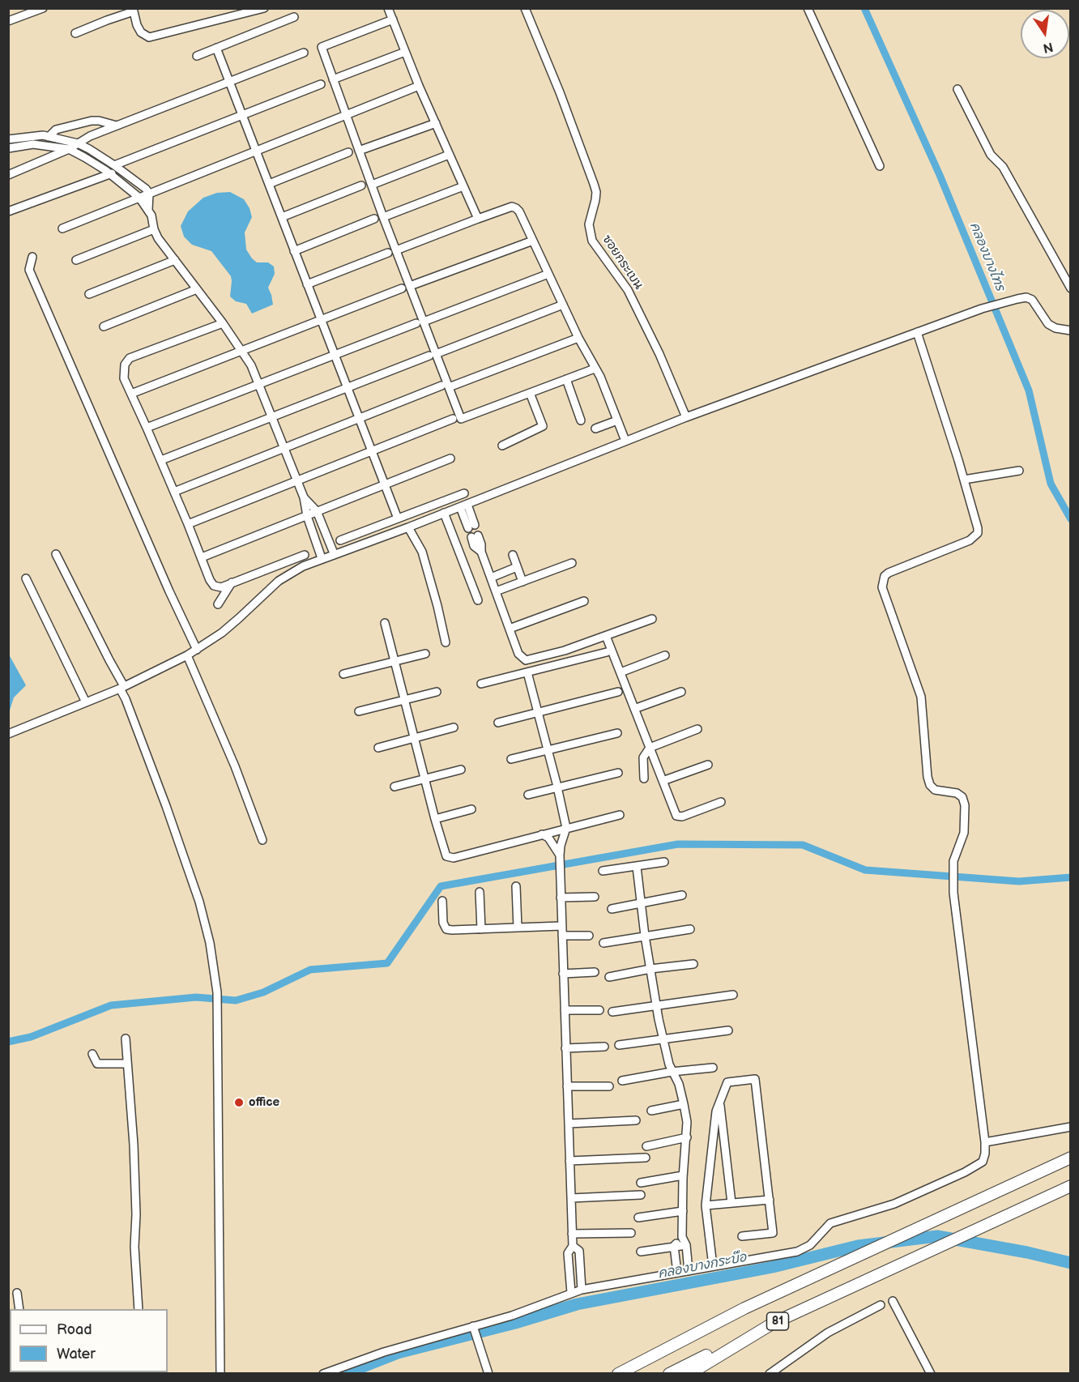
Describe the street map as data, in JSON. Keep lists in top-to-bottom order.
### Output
{
  "streets": {
    "highway": ["81"],
    "street": ["ซอยกระเบน"]
  },
  "water": ["คลองบางไทร", "คลองบางกระบือ"],
  "places": ["office"],
  "legend": ["Road", "Water"],
  "north": "bottom"
}
